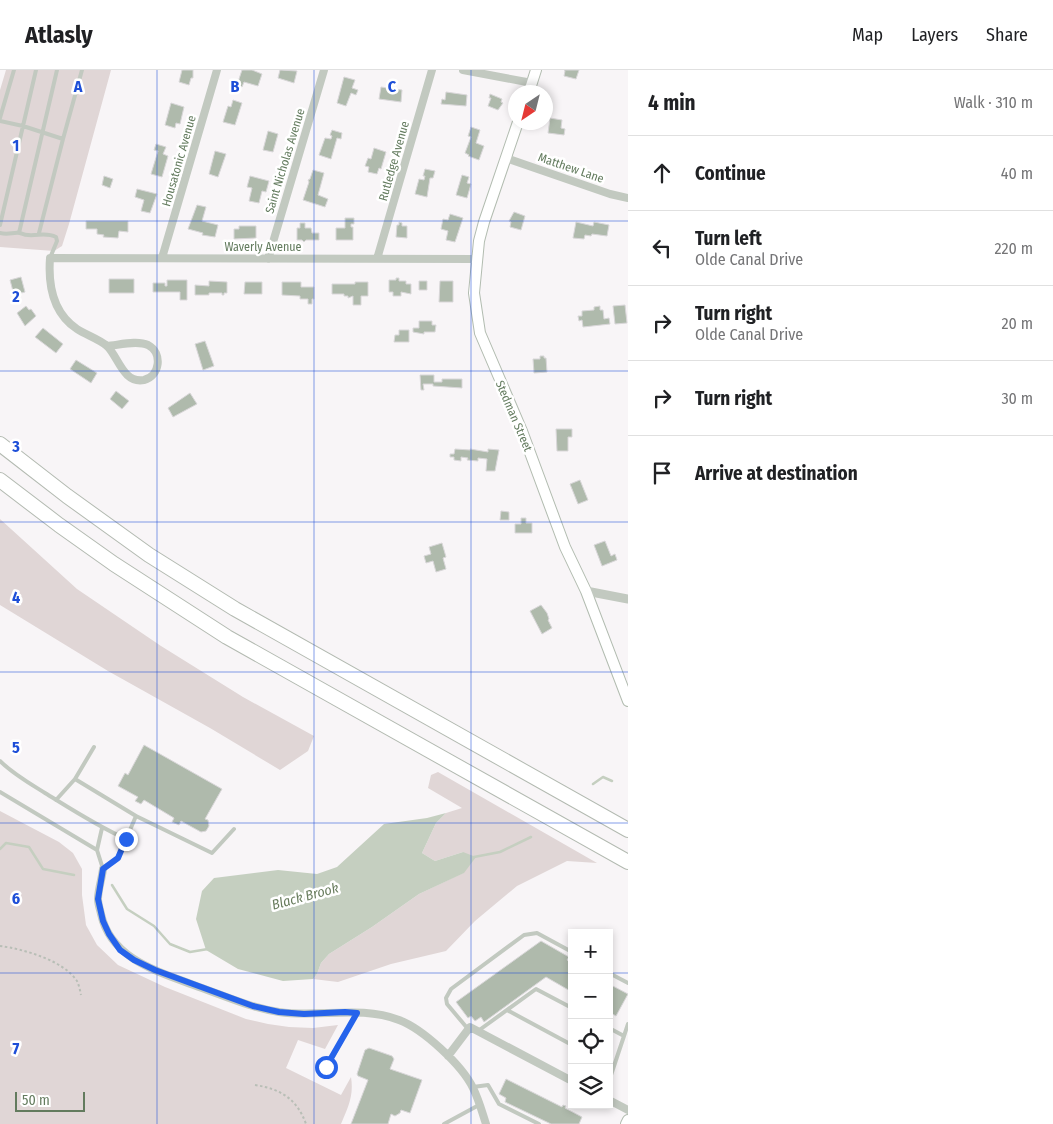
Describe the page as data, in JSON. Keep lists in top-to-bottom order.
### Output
{
  "streets": {
    "main road": ["Stedman Street"],
    "street": [
      "Housatonic Avenue",
      "Saint Nicholas Avenue",
      "Rutledge Avenue",
      "Matthew Lane",
      "Waverly Avenue"
    ]
  },
  "crossings": [
    ["Housatonic Avenue", "Waverly Avenue"],
    ["Saint Nicholas Avenue", "Waverly Avenue"],
    ["Rutledge Avenue", "Waverly Avenue"],
    ["Matthew Lane", "Stedman Street"],
    ["Waverly Avenue", "Stedman Street"]
  ],
  "water": ["Black Brook"],
  "scale_bar": "50 m",
  "north": "bottom left",
  "page": {
    "header": "Atlasly",
    "nav": ["Map", "Layers", "Share"],
    "heading": ["4 min", "Walk · 310 m"],
    "list": [
      ["Continue", "40 m"],
      ["Turn left", "Olde Canal Drive", "220 m"],
      ["Turn right", "Olde Canal Drive", "20 m"],
      ["Turn right", "30 m"],
      "Arrive at destination"
    ],
    "map_buttons": ["+", "−"],
    "scale": "50 m"
  },
  "grid": {
    "columns": ["A", "B", "C"],
    "rows": [
      "1",
      "2",
      "3",
      "4",
      "5",
      "6",
      "7"
    ]
  }
}
